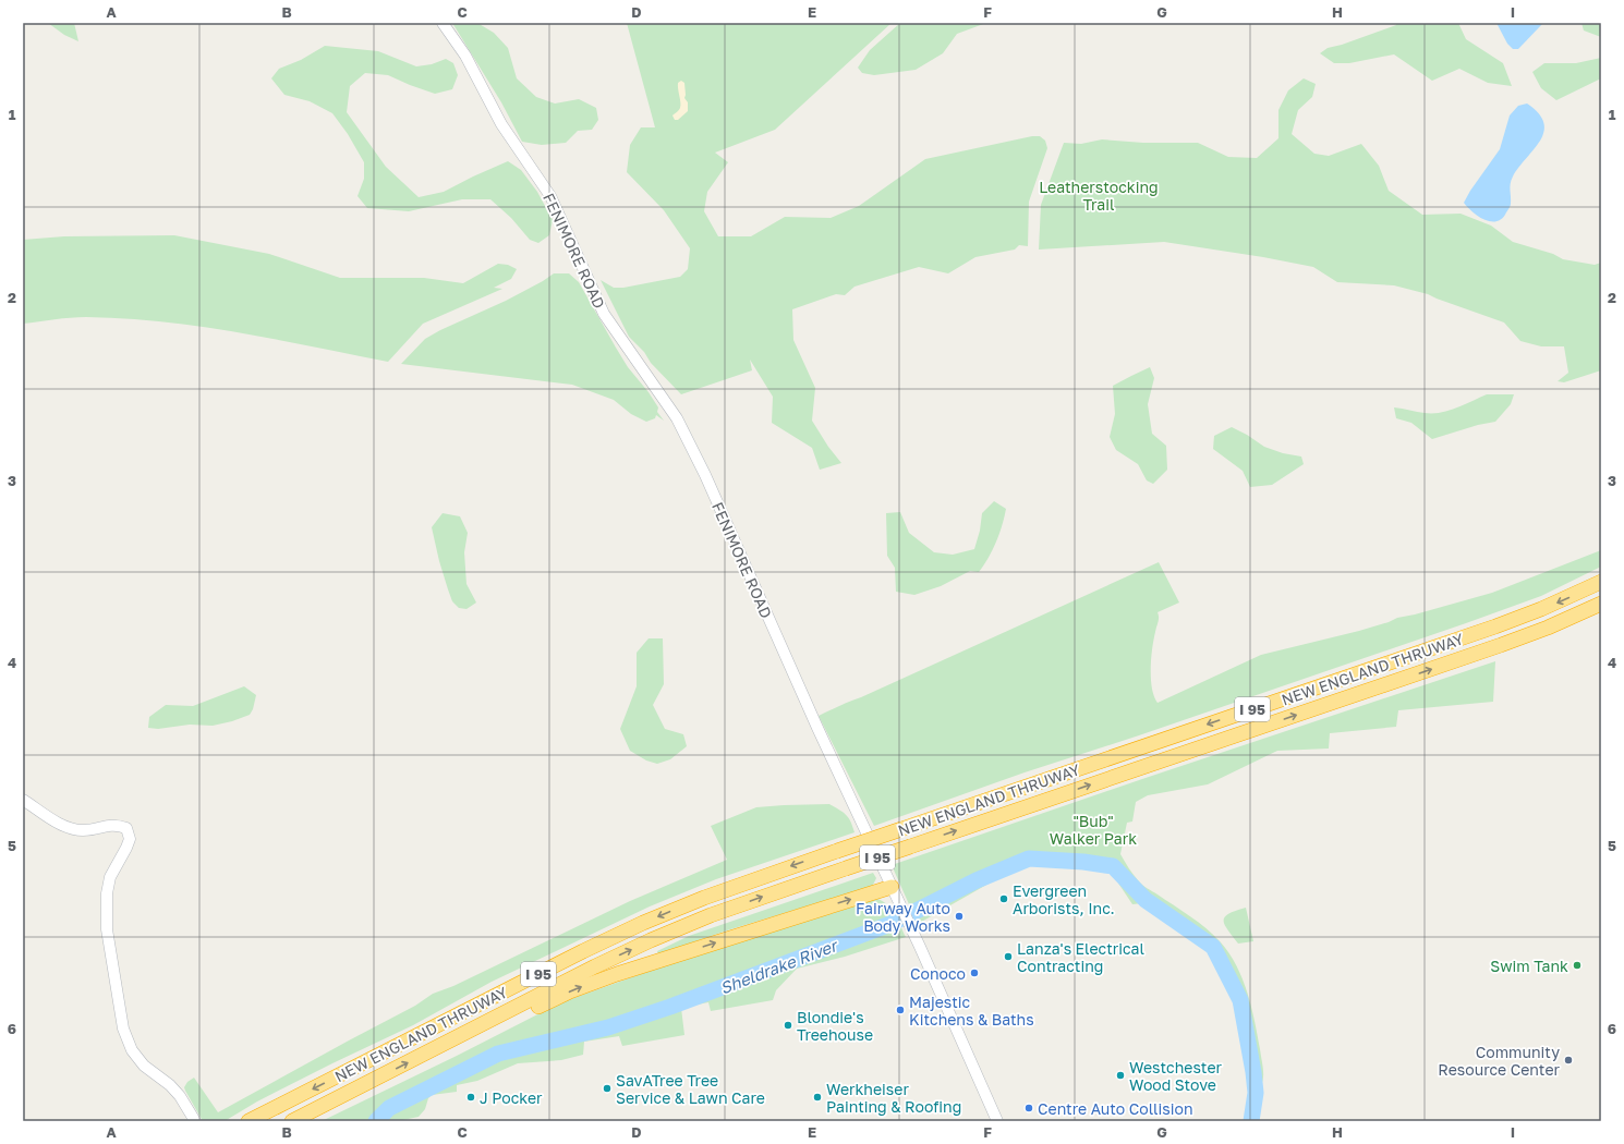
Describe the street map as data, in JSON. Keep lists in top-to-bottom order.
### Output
{
  "streets": {
    "highway": ["NEW ENGLAND THRUWAY", "I 95"],
    "street": ["FENIMORE ROAD"]
  },
  "water": ["Sheldrake River"],
  "parks": ["Leatherstocking Trail", "\"Bub\" Walker Park"],
  "places": [
    "Evergreen Arborists, Inc.",
    "Fairway Auto Body Works",
    "Lanza's Electrical Contracting",
    "Swim Tank",
    "Conoco",
    "Majestic Kitchens & Baths",
    "Blondie's Treehouse",
    "Community Resource Center",
    "Westchester Wood Stove",
    "SavATree Tree Service & Lawn Care",
    "J Pocker",
    "Werkheiser Painting & Roofing",
    "Centre Auto Collision"
  ],
  "grid": {
    "columns": [
      "A",
      "B",
      "C",
      "D",
      "E",
      "F",
      "G",
      "H",
      "I"
    ],
    "rows": [
      "1",
      "2",
      "3",
      "4",
      "5",
      "6"
    ]
  }
}
